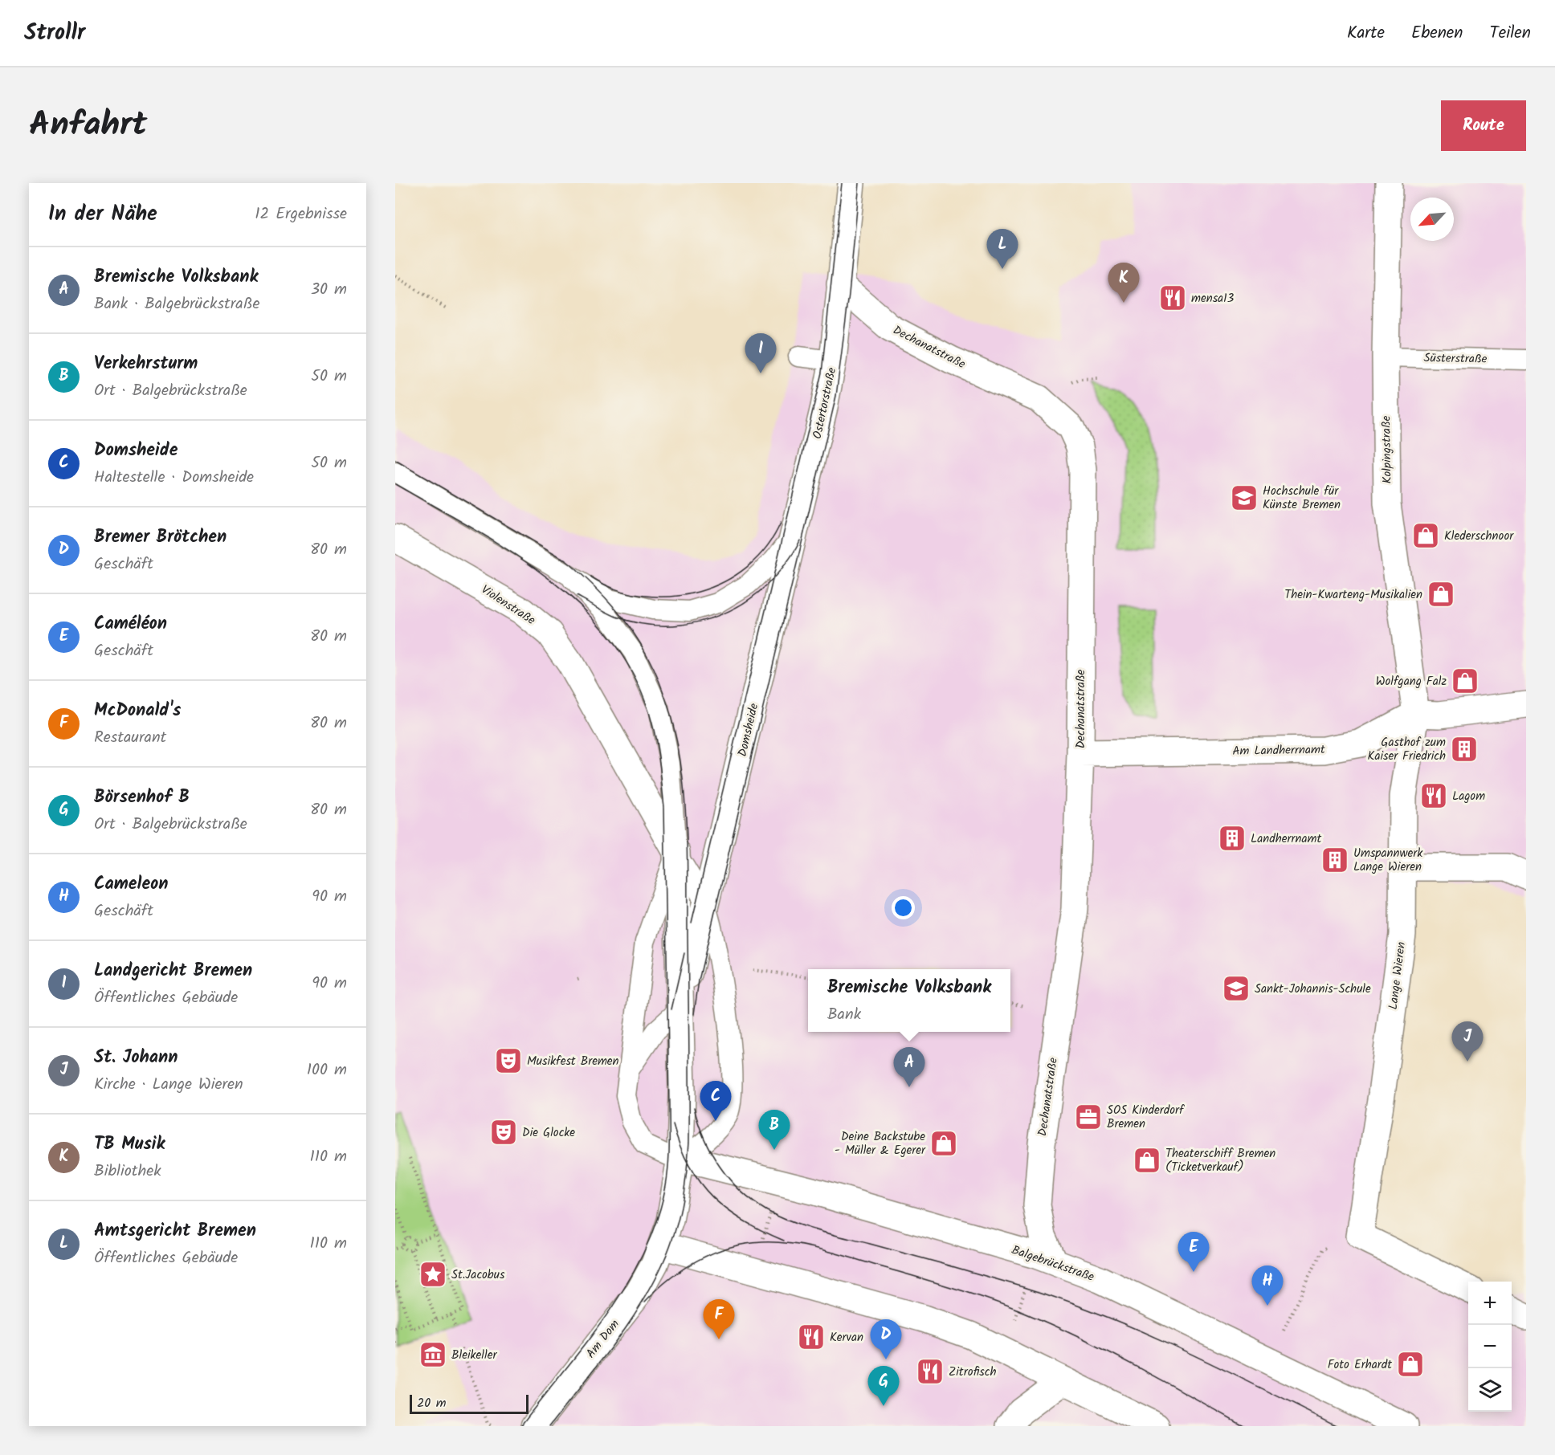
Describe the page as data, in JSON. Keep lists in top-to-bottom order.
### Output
{
  "streets": {
    "street": [
      "Dechanatstraße",
      "Ostertorstraße",
      "Kolpingstraße",
      "Violenstraße",
      "Domsheide",
      "Am Landherrnamt",
      "Lange Wieren",
      "Balgebrückstraße",
      "Am Dom"
    ],
    "lane": ["Süsterstraße"]
  },
  "crossings": [
    ["Dechanatstraße", "Ostertorstraße"],
    ["Dechanatstraße", "Am Landherrnamt"],
    ["Dechanatstraße", "Balgebrückstraße"],
    ["Süsterstraße", "Kolpingstraße"],
    ["Ostertorstraße", "Domsheide"],
    ["Kolpingstraße", "Am Landherrnamt"],
    ["Kolpingstraße", "Lange Wieren"],
    ["Violenstraße", "Domsheide"],
    ["Domsheide", "Balgebrückstraße"],
    ["Domsheide", "Am Dom"],
    ["Am Landherrnamt", "Lange Wieren"]
  ],
  "places": {
    "restaurant": [
      "mensa13",
      "Lagom",
      "Kervan",
      "Zitrofisch"
    ],
    "school or university": ["Hochschule für Künste Bremen", "Sankt-Johannis-Schule"],
    "shop": [
      "Klederschnoor",
      "Thein-Kwarteng-Musikalien",
      "Wolfgang Falz",
      "Deine Backstube - Müller & Egerer",
      "Theaterschiff Bremen (Ticketverkauf)",
      "Foto Erhardt"
    ],
    "building": ["Gasthof zum Kaiser Friedrich", "Landherrnamt", "Umspannwerk Lange Wieren"],
    "theatre": ["Musikfest Bremen", "Die Glocke"],
    "office": ["SOS Kinderdorf Bremen"],
    "place": ["St.Jacobus"],
    "museum": ["Bleikeller"]
  },
  "scale_bar": "20 m",
  "north": "bottom left",
  "page": {
    "header": "Strollr",
    "nav": ["Karte", "Ebenen", "Teilen"],
    "title": "Anfahrt",
    "buttons": "Route",
    "heading": ["In der Nähe", "12 Ergebnisse"],
    "pins": [
      "L",
      "K",
      "I",
      "J",
      "A",
      "C",
      "B",
      "E",
      "H",
      "F",
      "D",
      "G"
    ],
    "list": [
      {
        "mark": "A",
        "name": "Bremische Volksbank",
        "note": "Bank · Balgebrückstraße",
        "value": "30 m"
      },
      {
        "mark": "B",
        "name": "Verkehrsturm",
        "note": "Ort · Balgebrückstraße",
        "value": "50 m"
      },
      {
        "mark": "C",
        "name": "Domsheide",
        "note": "Haltestelle · Domsheide",
        "value": "50 m"
      },
      {
        "mark": "D",
        "name": "Bremer Brötchen",
        "note": "Geschäft",
        "value": "80 m"
      },
      {
        "mark": "E",
        "name": "Caméléon",
        "note": "Geschäft",
        "value": "80 m"
      },
      {
        "mark": "F",
        "name": "McDonald's",
        "note": "Restaurant",
        "value": "80 m"
      },
      {
        "mark": "G",
        "name": "Börsenhof B",
        "note": "Ort · Balgebrückstraße",
        "value": "80 m"
      },
      {
        "mark": "H",
        "name": "Cameleon",
        "note": "Geschäft",
        "value": "90 m"
      },
      {
        "mark": "I",
        "name": "Landgericht Bremen",
        "note": "Öffentliches Gebäude",
        "value": "90 m"
      },
      {
        "mark": "J",
        "name": "St. Johann",
        "note": "Kirche · Lange Wieren",
        "value": "100 m"
      },
      {
        "mark": "K",
        "name": "TB Musik",
        "note": "Bibliothek",
        "value": "110 m"
      },
      {
        "mark": "L",
        "name": "Amtsgericht Bremen",
        "note": "Öffentliches Gebäude",
        "value": "110 m"
      }
    ],
    "popup": ["Bremische Volksbank", "Bank"],
    "map_buttons": ["+", "−"],
    "scale": "20 m"
  }
}
